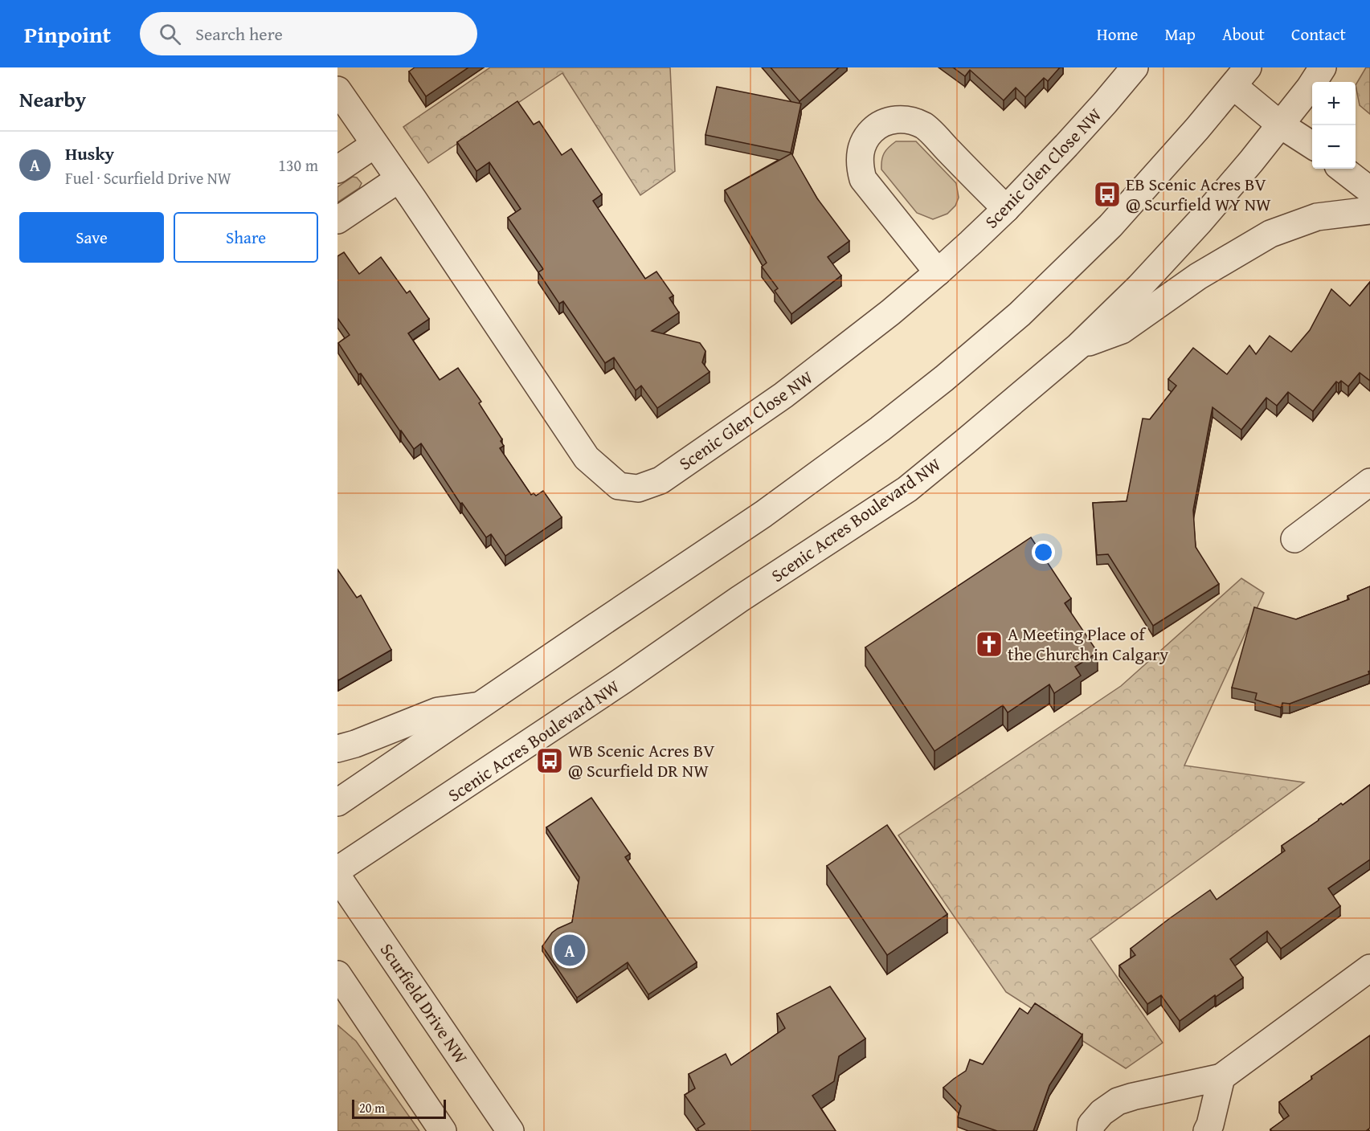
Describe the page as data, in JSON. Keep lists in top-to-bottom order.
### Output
{
  "streets": {
    "street": ["Scenic Glen Close NW", "Scenic Acres Boulevard NW", "Scurfield Drive NW"]
  },
  "places": {
    "bus stop": ["EB Scenic Acres BV @ Scurfield WY NW", "WB Scenic Acres BV @ Scurfield DR NW"],
    "church": ["A Meeting Place of the Church in Calgary"]
  },
  "scale_bar": "20 m",
  "page": {
    "header": "Pinpoint",
    "search": "Search here",
    "nav": [
      "Home",
      "Map",
      "About",
      "Contact"
    ],
    "heading": "Nearby",
    "map_buttons": ["+", "−"],
    "list": [
      {
        "mark": "A",
        "name": "Husky",
        "note": "Fuel · Scurfield Drive NW",
        "value": "130 m"
      }
    ],
    "buttons": ["Save", "Share"],
    "pins": "A",
    "scale": "20 m"
  }
}
